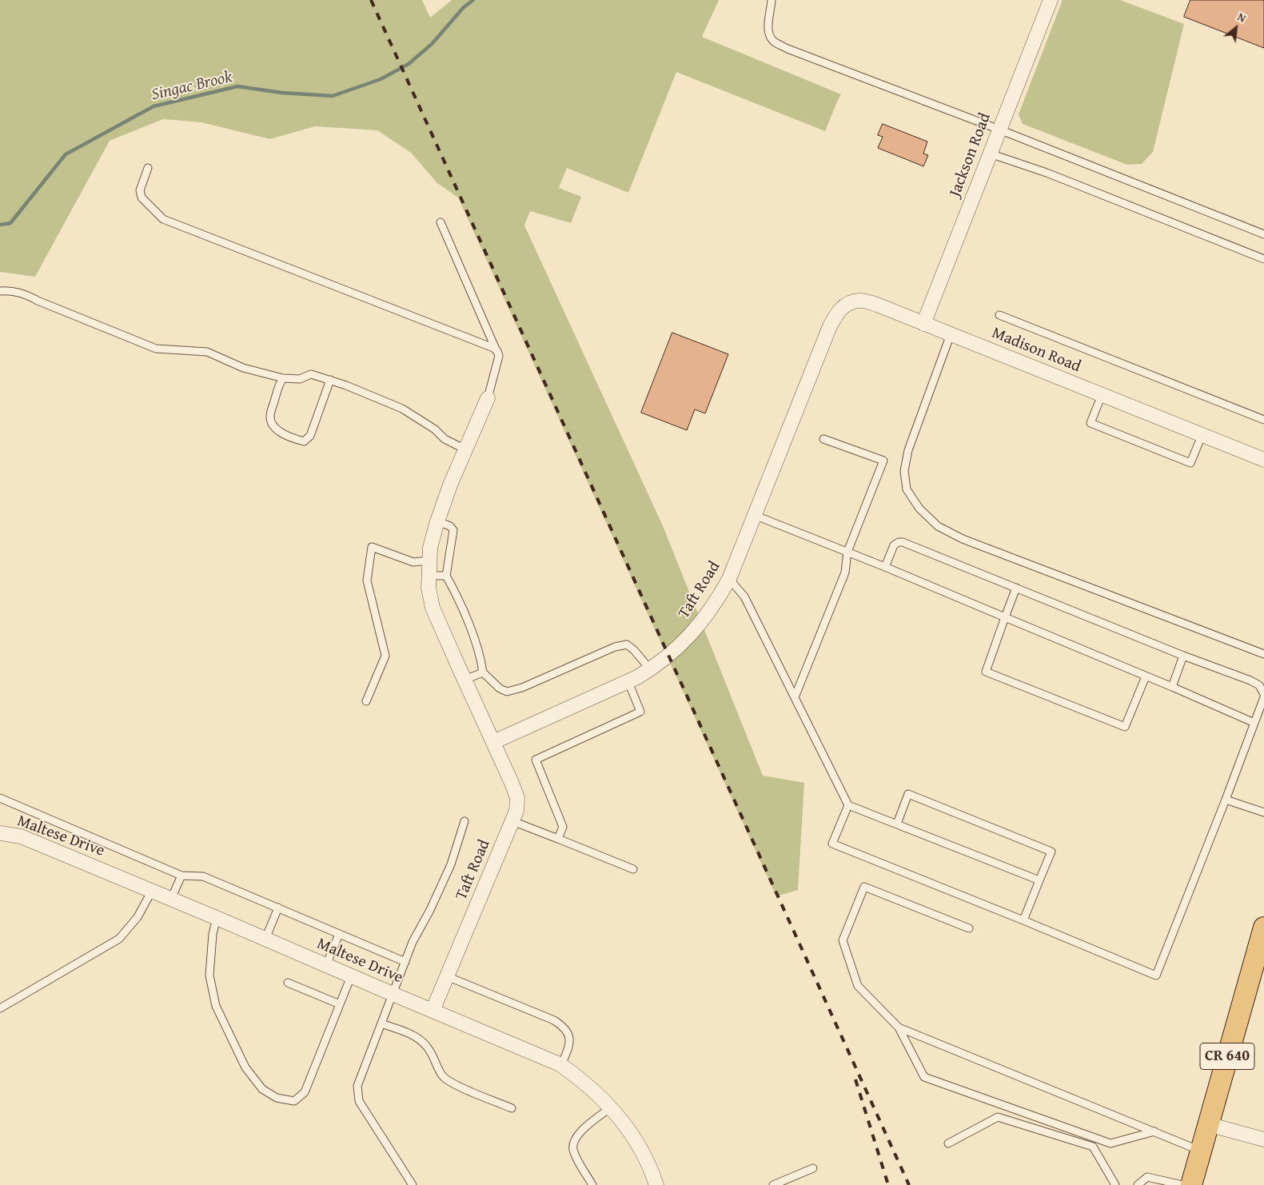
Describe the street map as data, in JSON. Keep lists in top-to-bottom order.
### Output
{
  "streets": {
    "main road": ["CR 640"],
    "street": [
      "Jackson Road",
      "Madison Road",
      "Taft Road",
      "Maltese Drive"
    ]
  },
  "crossings": [
    ["Jackson Road", "Madison Road"],
    ["Madison Road", "Taft Road"],
    ["Taft Road", "Maltese Drive"]
  ],
  "water": ["Singac Brook"],
  "north": "top right"
}
